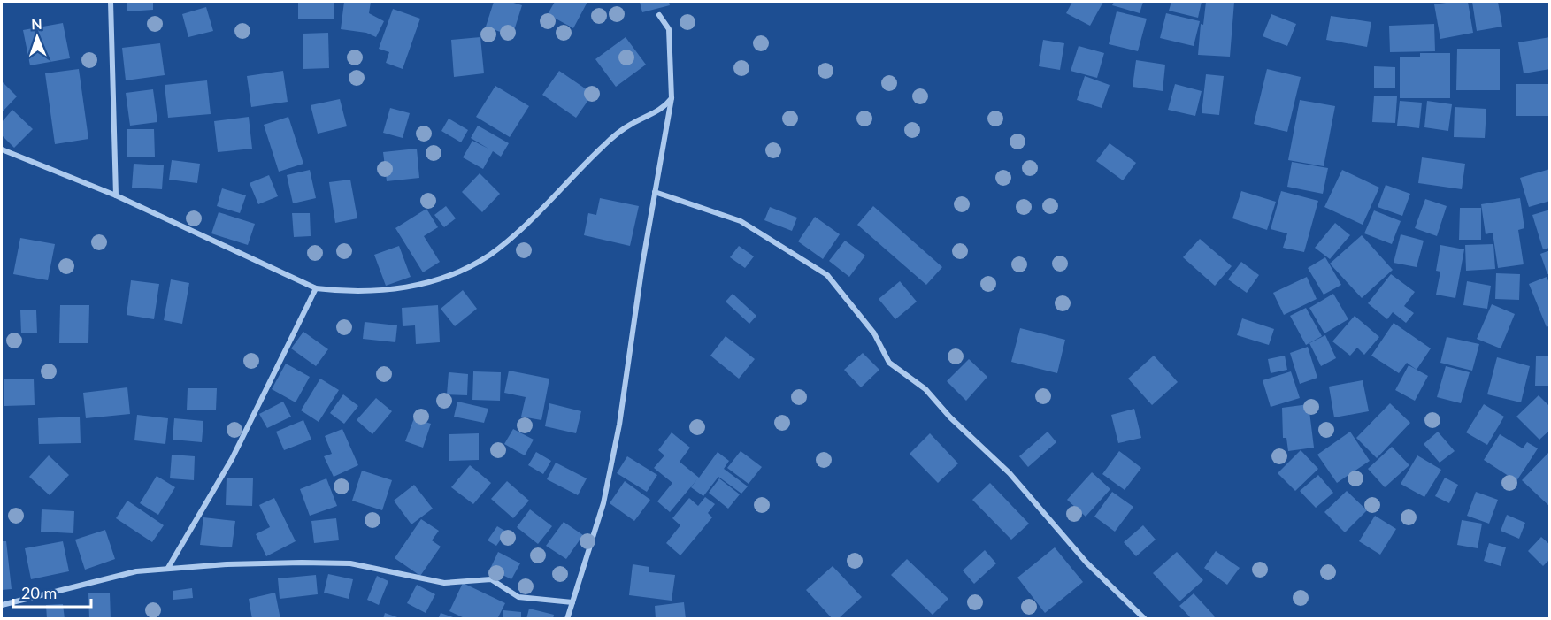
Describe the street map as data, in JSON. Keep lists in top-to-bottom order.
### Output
{
  "scale_bar": "20 m",
  "north": "top"
}
